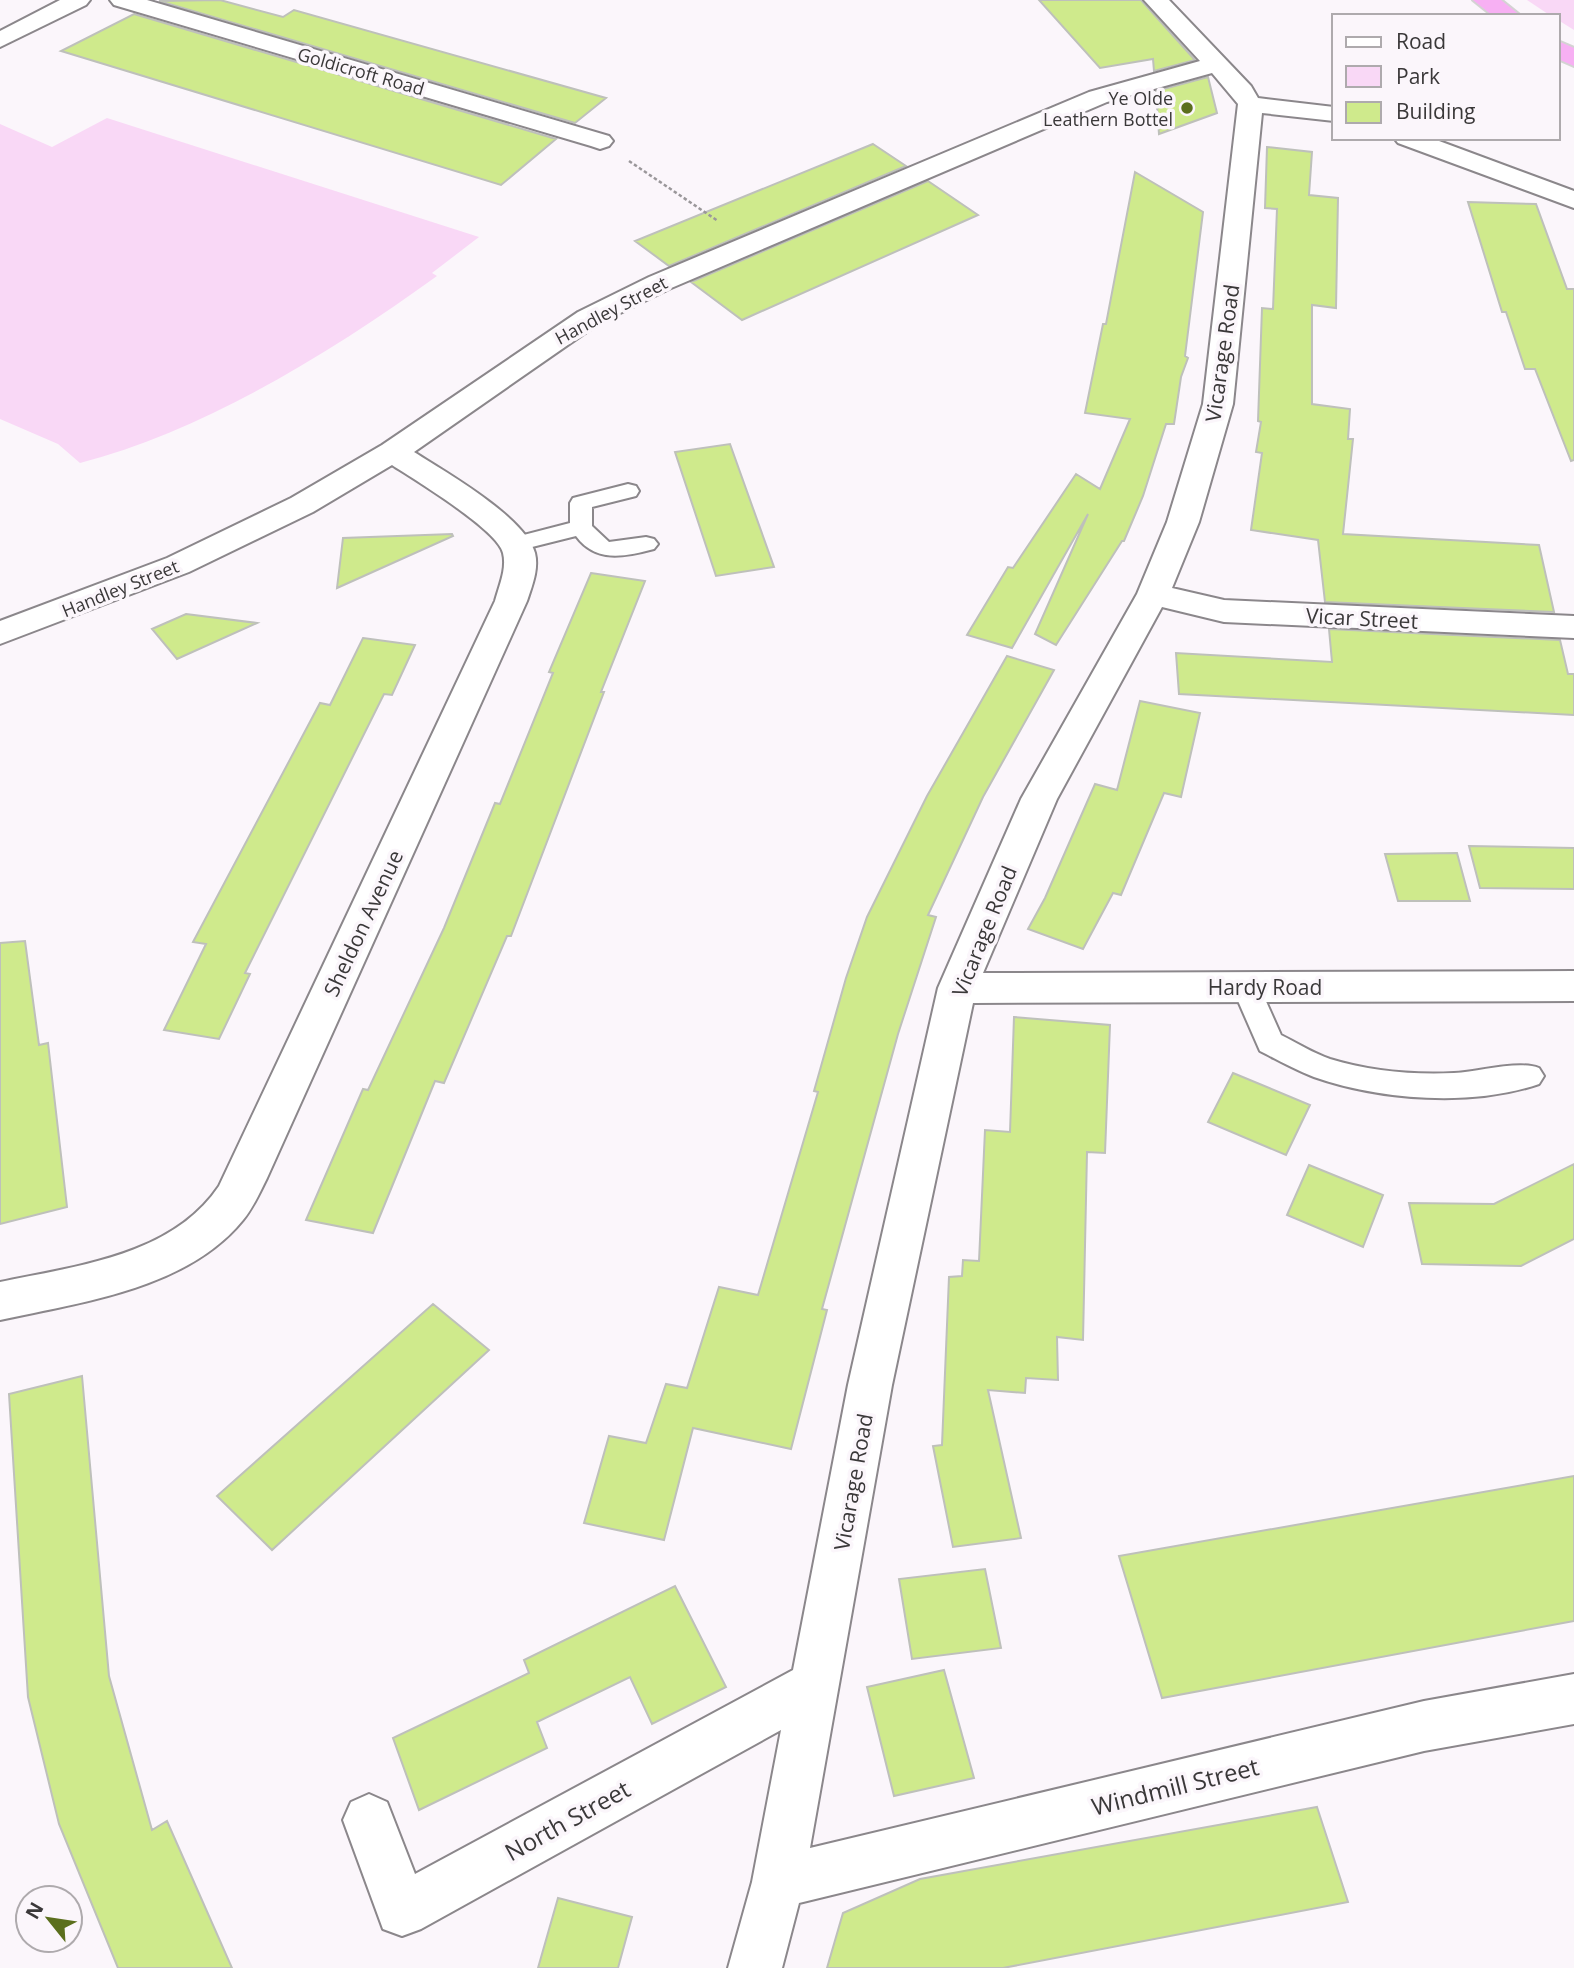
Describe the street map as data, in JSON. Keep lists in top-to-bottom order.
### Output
{
  "streets": {
    "street": [
      "Goldicroft Road",
      "Handley Street",
      "Vicarage Road",
      "Vicar Street",
      "Sheldon Avenue",
      "Hardy Road",
      "Windmill Street",
      "North Street"
    ]
  },
  "crossings": [
    ["Vicarage Road", "Vicar Street"],
    ["Vicarage Road", "Hardy Road"],
    ["Vicarage Road", "Windmill Street"],
    ["Vicarage Road", "North Street"]
  ],
  "places": ["Ye Olde Leathern Bottel"],
  "legend": ["Road", "Park", "Building"],
  "north": "top left"
}
